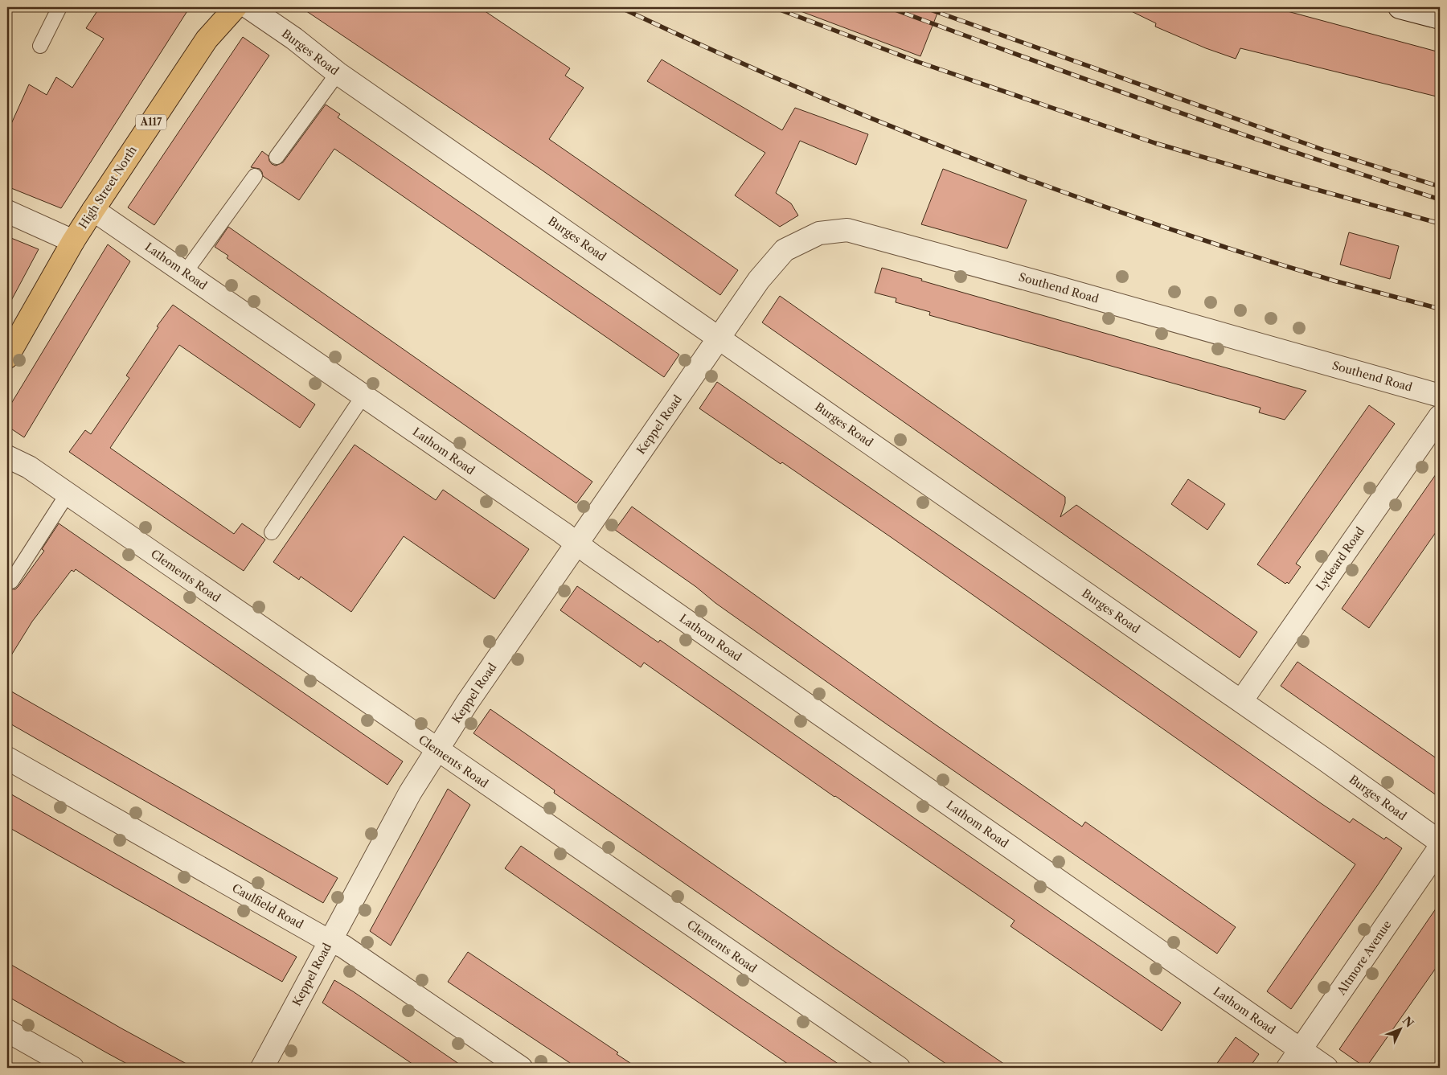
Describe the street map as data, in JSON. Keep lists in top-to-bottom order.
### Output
{
  "streets": {
    "main road": ["A117", "High Street North"],
    "street": [
      "Burges Road",
      "Lathom Road",
      "Southend Road",
      "Keppel Road",
      "Lydeard Road",
      "Clements Road",
      "Caulfield Road",
      "Altmore Avenue"
    ]
  },
  "crossings": [
    ["Burges Road", "Southend Road"],
    ["Burges Road", "Keppel Road"],
    ["Burges Road", "Lydeard Road"],
    ["High Street North", "Lathom Road"],
    ["Lathom Road", "Keppel Road"],
    ["Lathom Road", "Altmore Avenue"],
    ["Southend Road", "Keppel Road"],
    ["Keppel Road", "Clements Road"],
    ["Keppel Road", "Caulfield Road"]
  ],
  "north": "top right"
}
